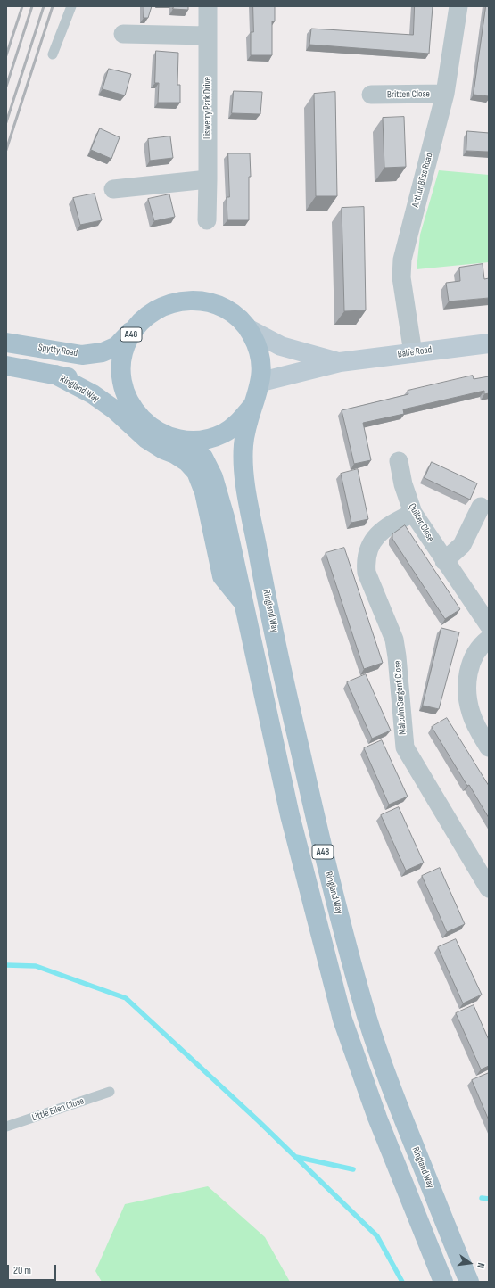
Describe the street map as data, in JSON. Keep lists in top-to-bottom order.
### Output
{
  "streets": {
    "main road": [
      "A48",
      "Spytty Road",
      "Balfe Road",
      "Ringland Way"
    ],
    "street": [
      "Britten Close",
      "Liswerry Park Drive",
      "Arthur Bliss Road",
      "Quilter Close",
      "Malcolm Sargent Close"
    ],
    "lane": ["Little Ellen Close"]
  },
  "crossings": [
    ["Britten Close", "Arthur Bliss Road"],
    ["Arthur Bliss Road", "Balfe Road"],
    ["A48", "Balfe Road"],
    ["A48", "Ringland Way"],
    ["Spytty Road", "Balfe Road"],
    ["Balfe Road", "Ringland Way"],
    ["Quilter Close", "Malcolm Sargent Close"]
  ],
  "scale_bar": "20 m",
  "north": "right"
}
